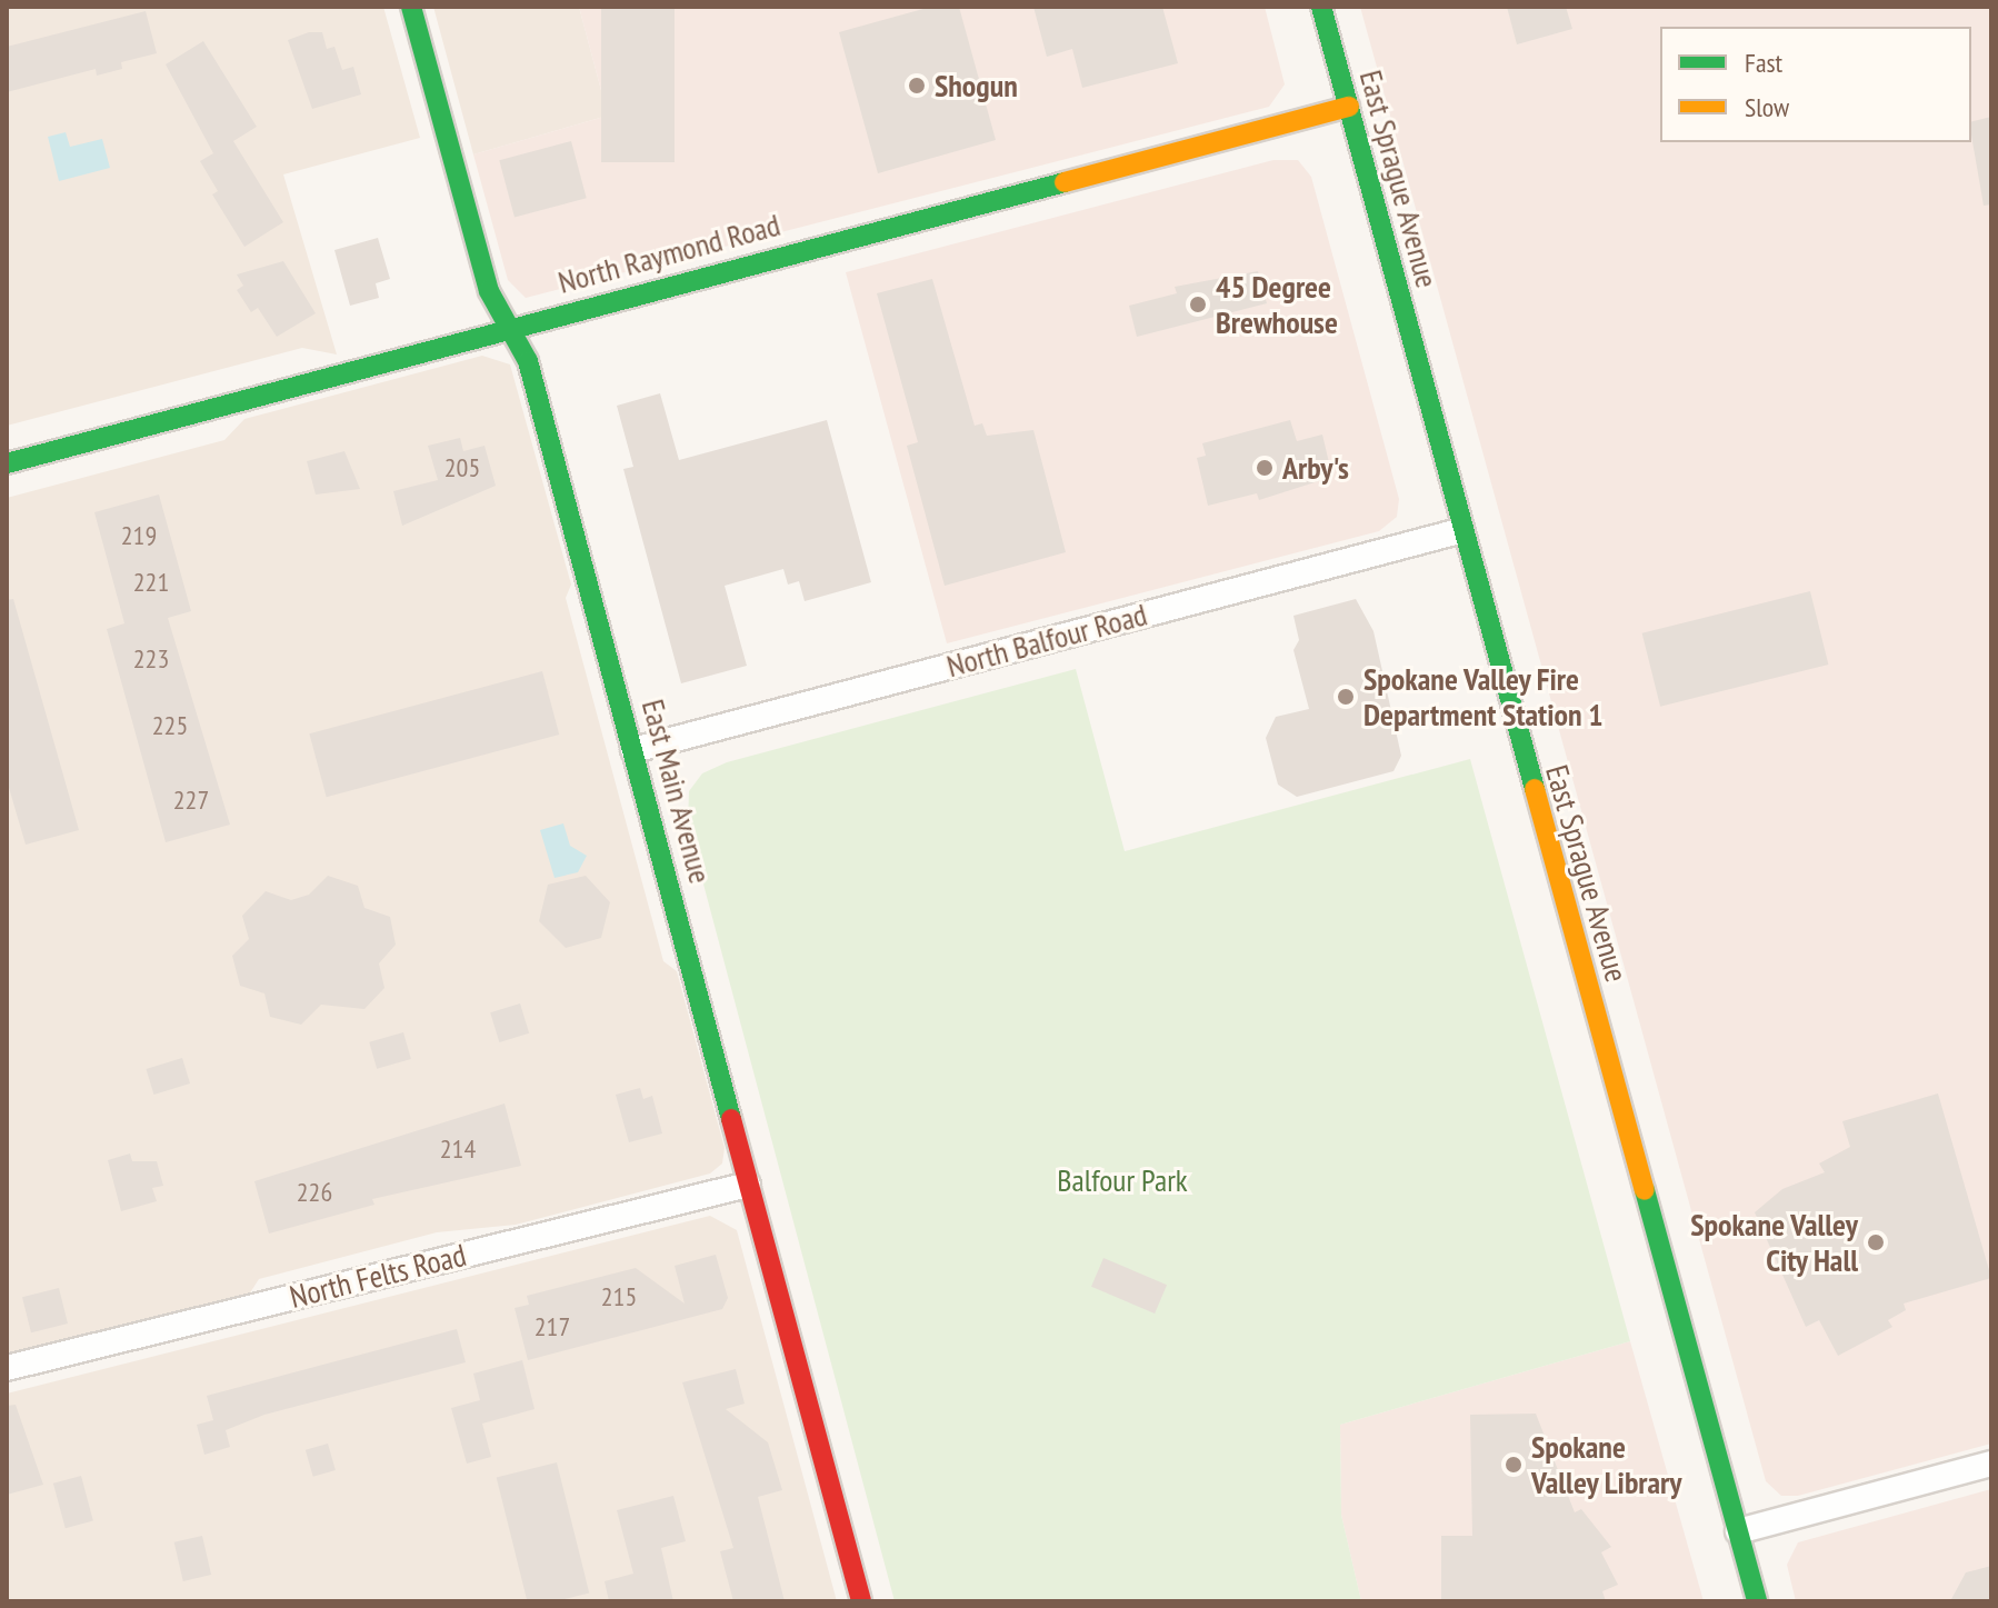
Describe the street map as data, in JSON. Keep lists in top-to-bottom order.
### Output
{
  "streets": {
    "street": [
      "East Sprague Avenue",
      "North Raymond Road",
      "North Balfour Road",
      "East Main Avenue",
      "North Felts Road"
    ]
  },
  "crossings": [
    ["East Sprague Avenue", "North Raymond Road"],
    ["East Sprague Avenue", "North Balfour Road"],
    ["North Raymond Road", "East Main Avenue"],
    ["North Balfour Road", "East Main Avenue"],
    ["East Main Avenue", "North Felts Road"]
  ],
  "parks": ["Balfour Park"],
  "places": [
    "Shogun",
    "45 Degree Brewhouse",
    "Arby's",
    "Spokane Valley Fire Department Station 1",
    "Spokane Valley City Hall",
    "Spokane Valley Library"
  ],
  "house_numbers": [
    "205",
    "219",
    "221",
    "223",
    "225",
    "227",
    "214",
    "226",
    "215",
    "217"
  ],
  "legend": ["Fast", "Slow"]
}
